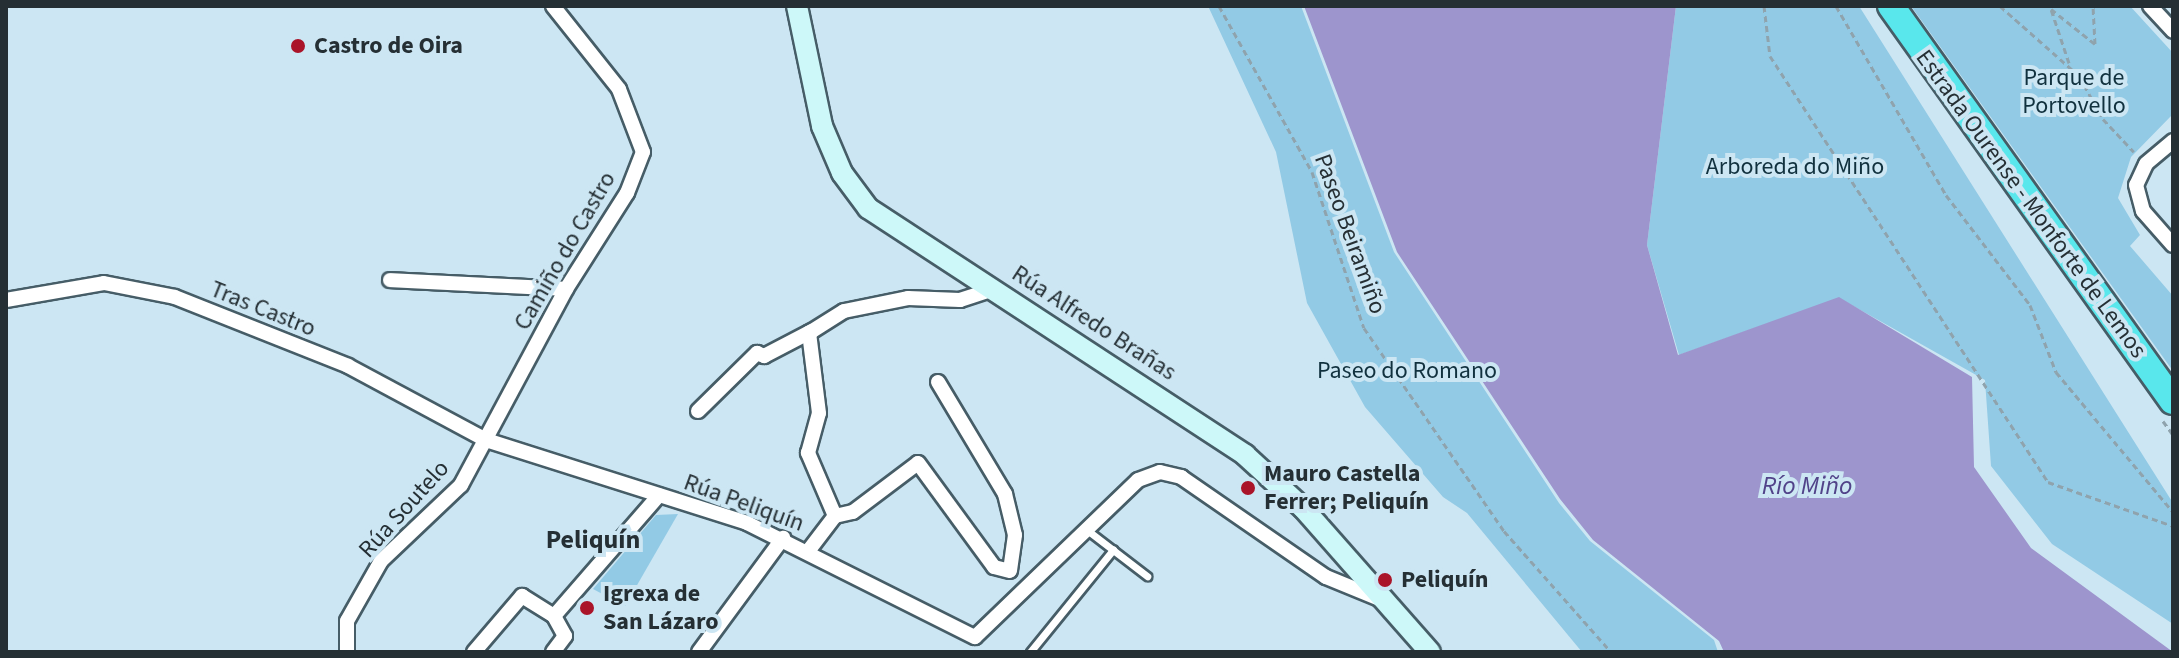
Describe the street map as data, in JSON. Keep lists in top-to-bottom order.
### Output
{
  "streets": {
    "highway": ["Estrada Ourense - Monforte de Lemos"],
    "street": [
      "Camiño do Castro",
      "Tras Castro",
      "Rúa Alfredo Brañas",
      "Rúa Peliquín",
      "Rúa Soutelo"
    ],
    "path": ["Paseo Beiramiño"]
  },
  "crossings": [
    ["Camiño do Castro", "Tras Castro"],
    ["Camiño do Castro", "Rúa Peliquín"],
    ["Camiño do Castro", "Rúa Soutelo"],
    ["Tras Castro", "Rúa Peliquín"],
    ["Tras Castro", "Rúa Soutelo"],
    ["Rúa Peliquín", "Rúa Soutelo"]
  ],
  "districts": ["Peliquín"],
  "water": ["Río Miño"],
  "parks": ["Parque de Portovello", "Arboreda do Miño", "Paseo do Romano"],
  "places": [
    "Castro de Oira",
    "Mauro Castella Ferrer; Peliquín",
    "Peliquín",
    "Igrexa de San Lázaro"
  ]
}
